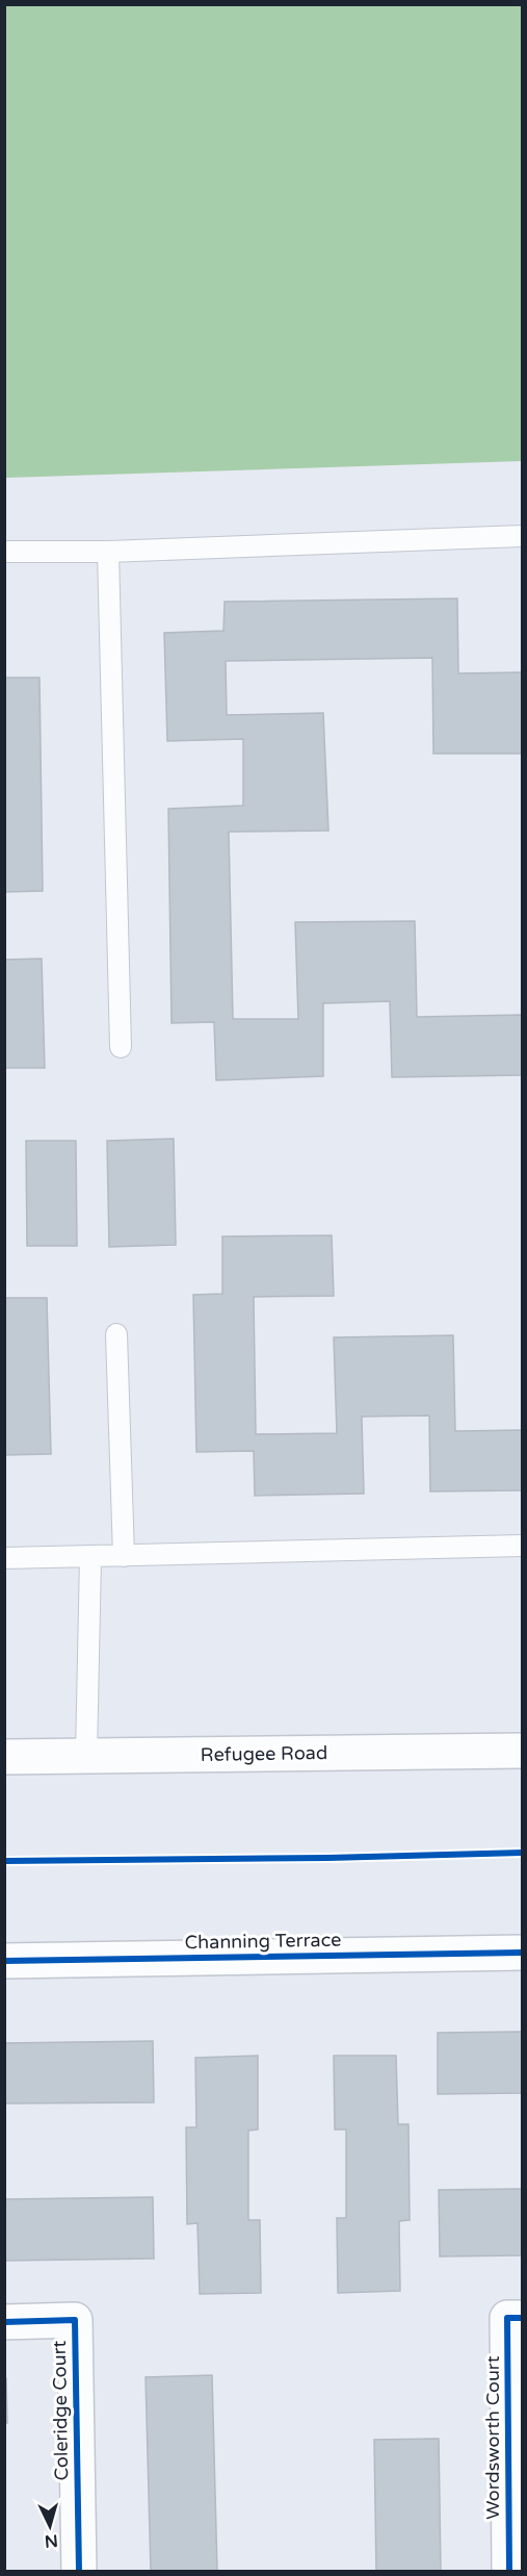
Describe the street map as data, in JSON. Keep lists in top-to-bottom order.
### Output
{
  "streets": {
    "street": [
      "Refugee Road",
      "Channing Terrace",
      "Coleridge Court",
      "Wordsworth Court"
    ]
  },
  "north": "bottom"
}
